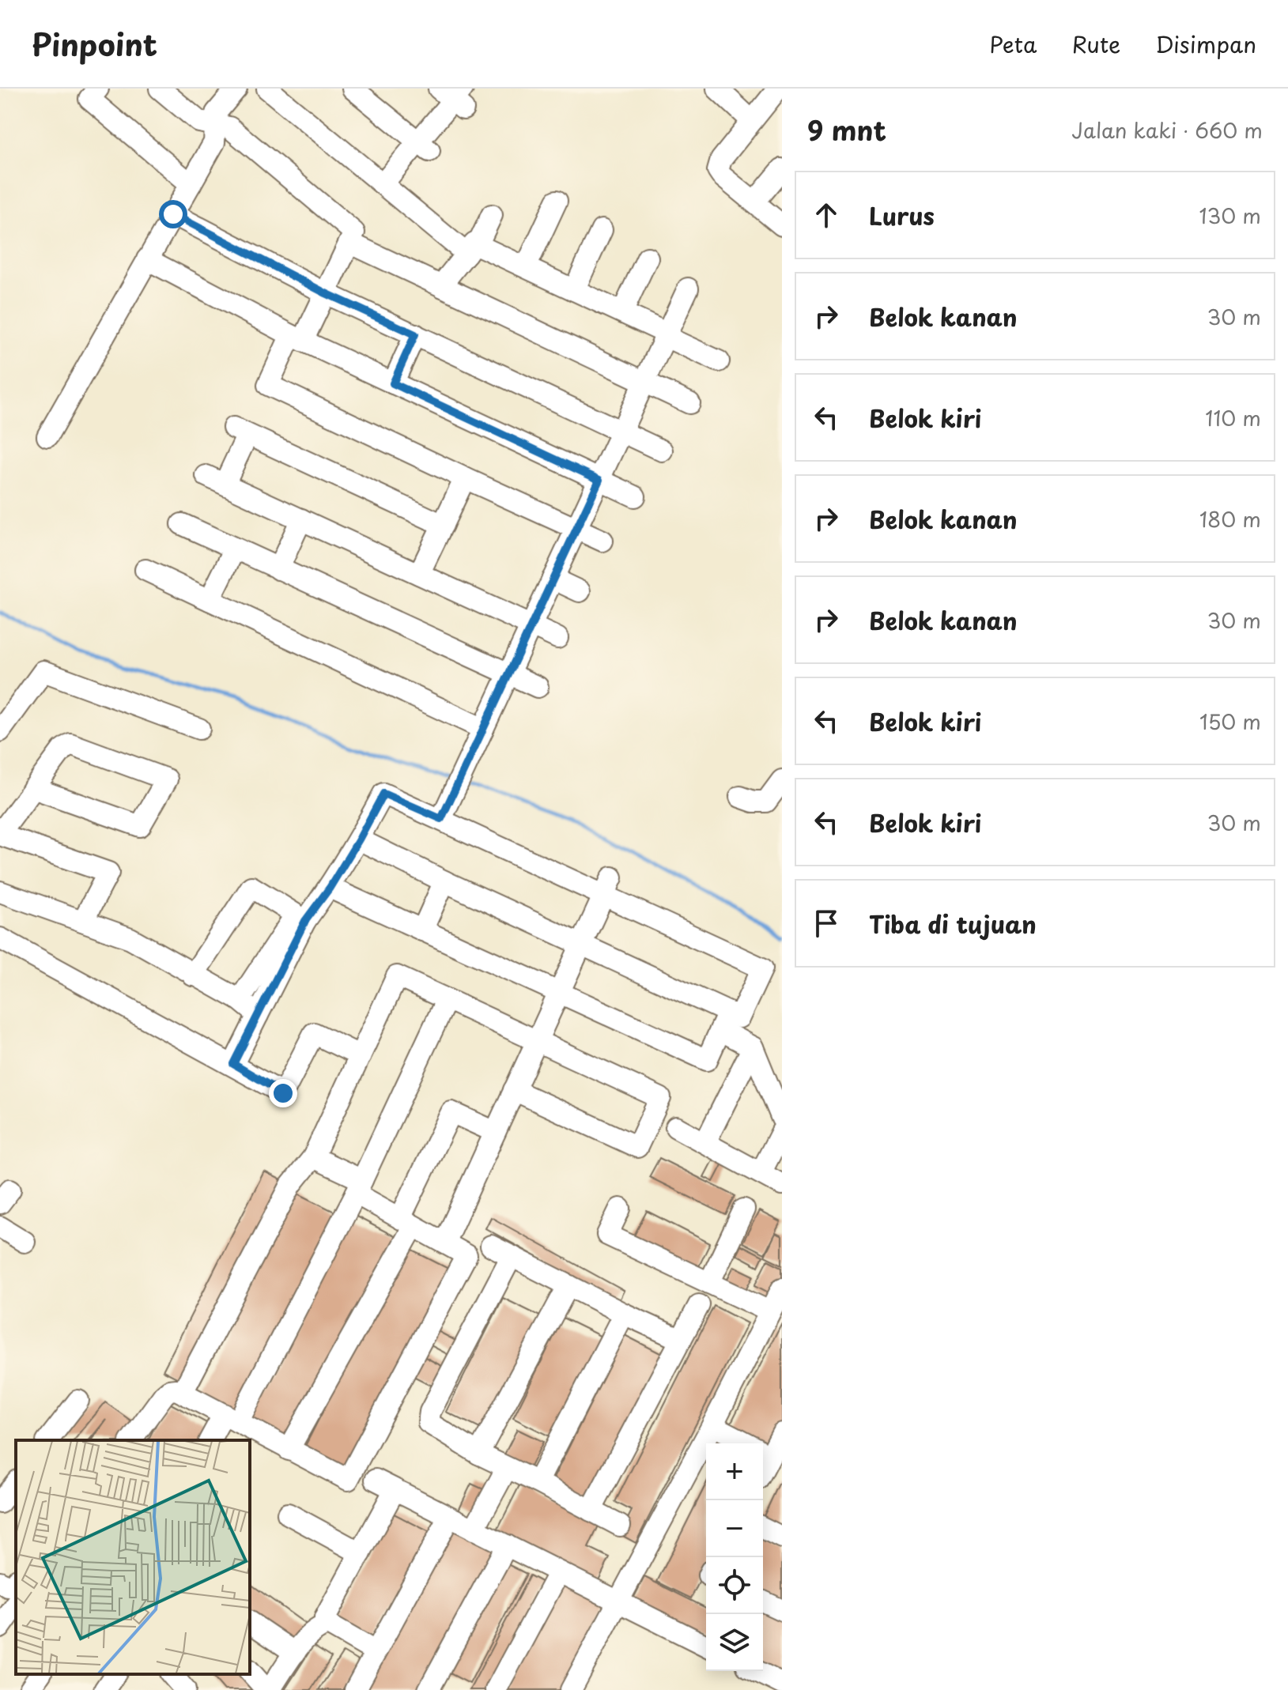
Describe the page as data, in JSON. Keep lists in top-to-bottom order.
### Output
{
  "page": {
    "header": "Pinpoint",
    "nav": ["Peta", "Rute", "Disimpan"],
    "heading": ["9 mnt", "Jalan kaki · 660 m"],
    "list": [
      ["Lurus", "130 m"],
      ["Belok kanan", "30 m"],
      ["Belok kiri", "110 m"],
      ["Belok kanan", "180 m"],
      ["Belok kanan", "30 m"],
      ["Belok kiri", "150 m"],
      ["Belok kiri", "30 m"],
      "Tiba di tujuan"
    ],
    "map_buttons": ["+", "−"]
  }
}
